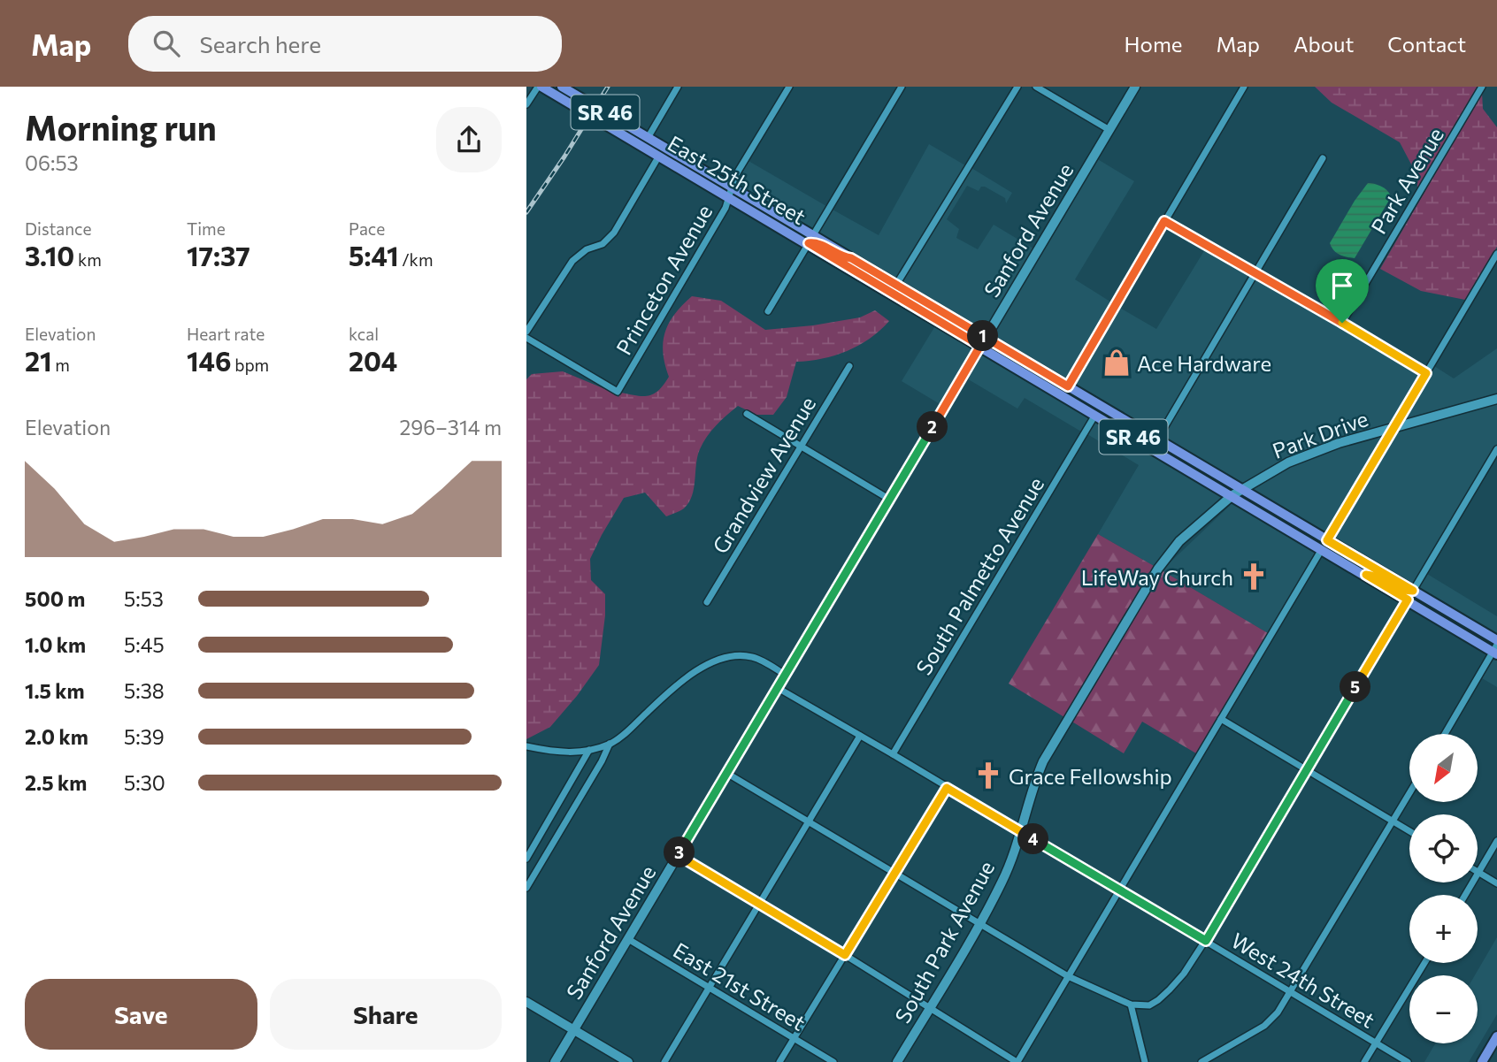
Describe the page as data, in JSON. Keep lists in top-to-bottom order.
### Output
{
  "streets": {
    "main road": [
      "SR 46",
      "East 25th Street",
      "Sanford Avenue",
      "Park Drive",
      "South Park Avenue"
    ],
    "street": [
      "Park Avenue",
      "Princeton Avenue",
      "Grandview Avenue",
      "South Palmetto Avenue",
      "West 24th Street",
      "East 21st Street"
    ]
  },
  "crossings": [
    ["SR 46", "East 25th Street"],
    ["SR 46", "Park Drive"],
    ["SR 46", "South Park Avenue"],
    ["East 25th Street", "Sanford Avenue"],
    ["East 25th Street", "Princeton Avenue"],
    ["East 25th Street", "Park Drive"],
    ["East 25th Street", "South Palmetto Avenue"],
    ["East 25th Street", "South Park Avenue"],
    ["Sanford Avenue", "West 24th Street"],
    ["Sanford Avenue", "East 21st Street"],
    ["Park Drive", "South Park Avenue"],
    ["South Palmetto Avenue", "West 24th Street"],
    ["South Park Avenue", "West 24th Street"]
  ],
  "places": {
    "shop": ["Ace Hardware"],
    "church": ["LifeWay Church", "Grace Fellowship"]
  },
  "north": "bottom left",
  "page": {
    "header": "Map",
    "search": "Search here",
    "nav": [
      "Home",
      "Map",
      "About",
      "Contact"
    ],
    "heading": ["Morning run", "06:53"],
    "stats": [
      ["Distance", "3.10 km"],
      ["Time", "17:37"],
      ["Pace", "5:41 /km"],
      ["Elevation", "21 m"],
      ["Heart rate", "146 bpm"],
      ["kcal", "204"]
    ],
    "pins": [
      "1",
      "2",
      "5",
      "4",
      "3"
    ],
    "chart": ["Elevation", "296–314 m"],
    "list": [
      {
        "name": "500 m",
        "note": "5:53"
      },
      {
        "name": "1.0 km",
        "note": "5:45"
      },
      {
        "name": "1.5 km",
        "note": "5:38"
      },
      {
        "name": "2.0 km",
        "note": "5:39"
      },
      {
        "name": "2.5 km",
        "note": "5:30"
      }
    ],
    "map_buttons": ["+", "−"],
    "buttons": ["Save", "Share"]
  }
}
